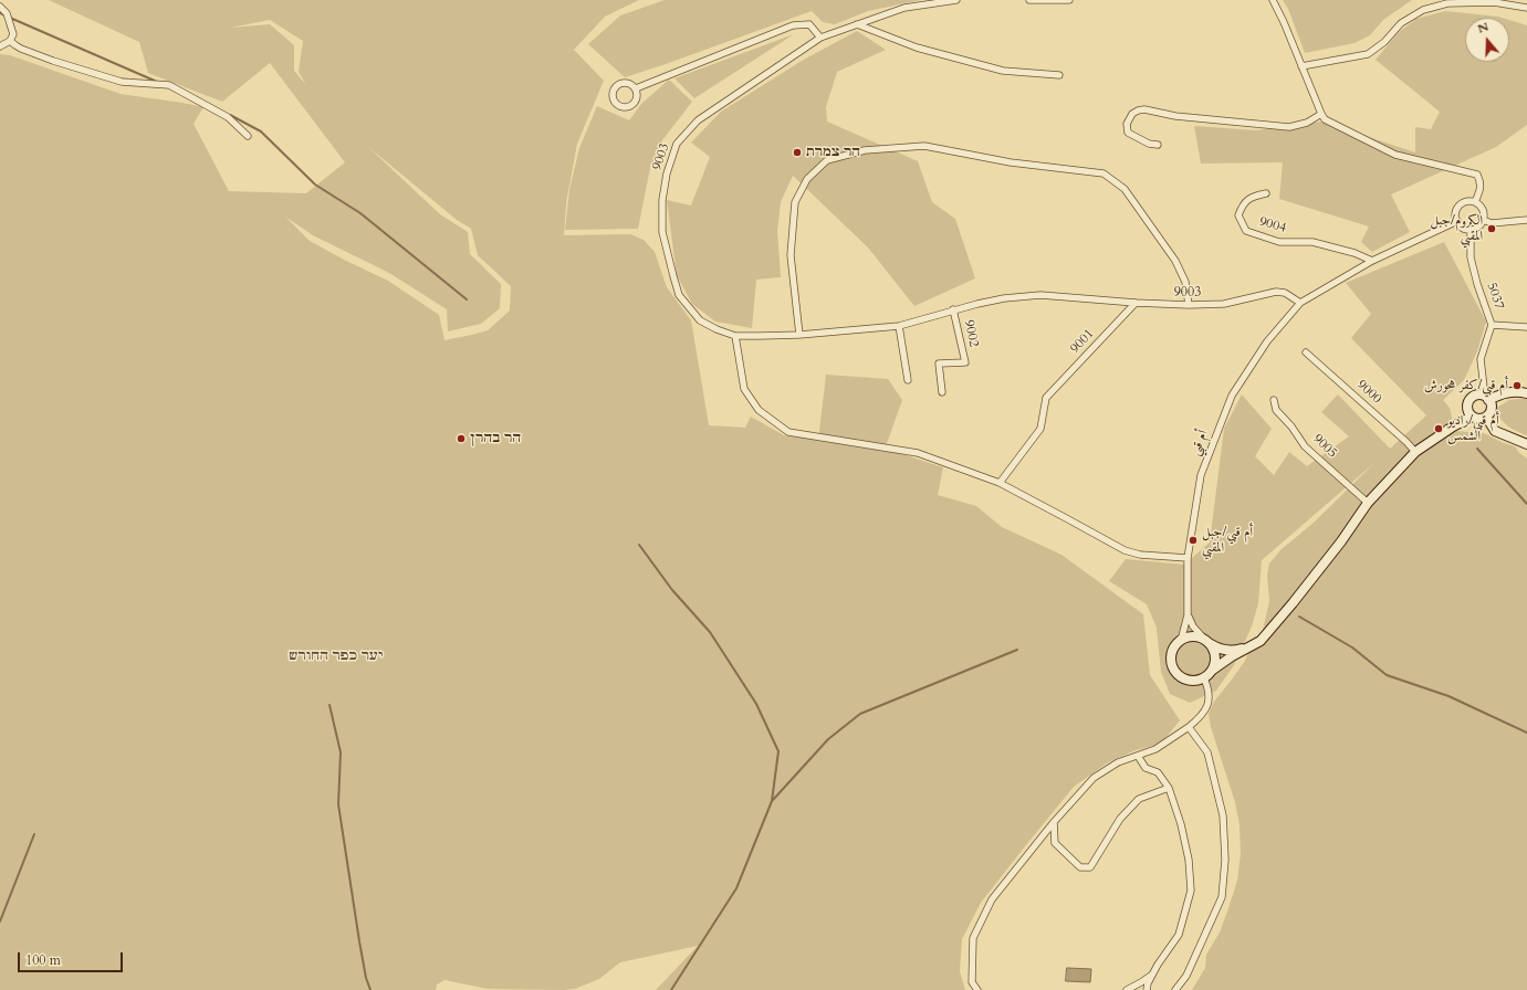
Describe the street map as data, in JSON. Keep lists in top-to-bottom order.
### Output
{
  "streets": {
    "street": [
      "9003",
      "9004",
      "5037",
      "9002",
      "9001",
      "9000",
      "أم قبي",
      "9005"
    ]
  },
  "crossings": [
    ["9003", "9002"],
    ["9003", "9001"],
    ["9003", "أم قبي"]
  ],
  "parks": ["יער כפר החורש"],
  "places": [
    "הר צמרת",
    "الكروم/جبل المقبي",
    "أم قبي/كفر هحورش",
    "أم قبي/راديو الشمس",
    "הר בהרן",
    "أم قبي/جبل المقبي"
  ],
  "scale_bar": "100 m",
  "north": "top"
}
